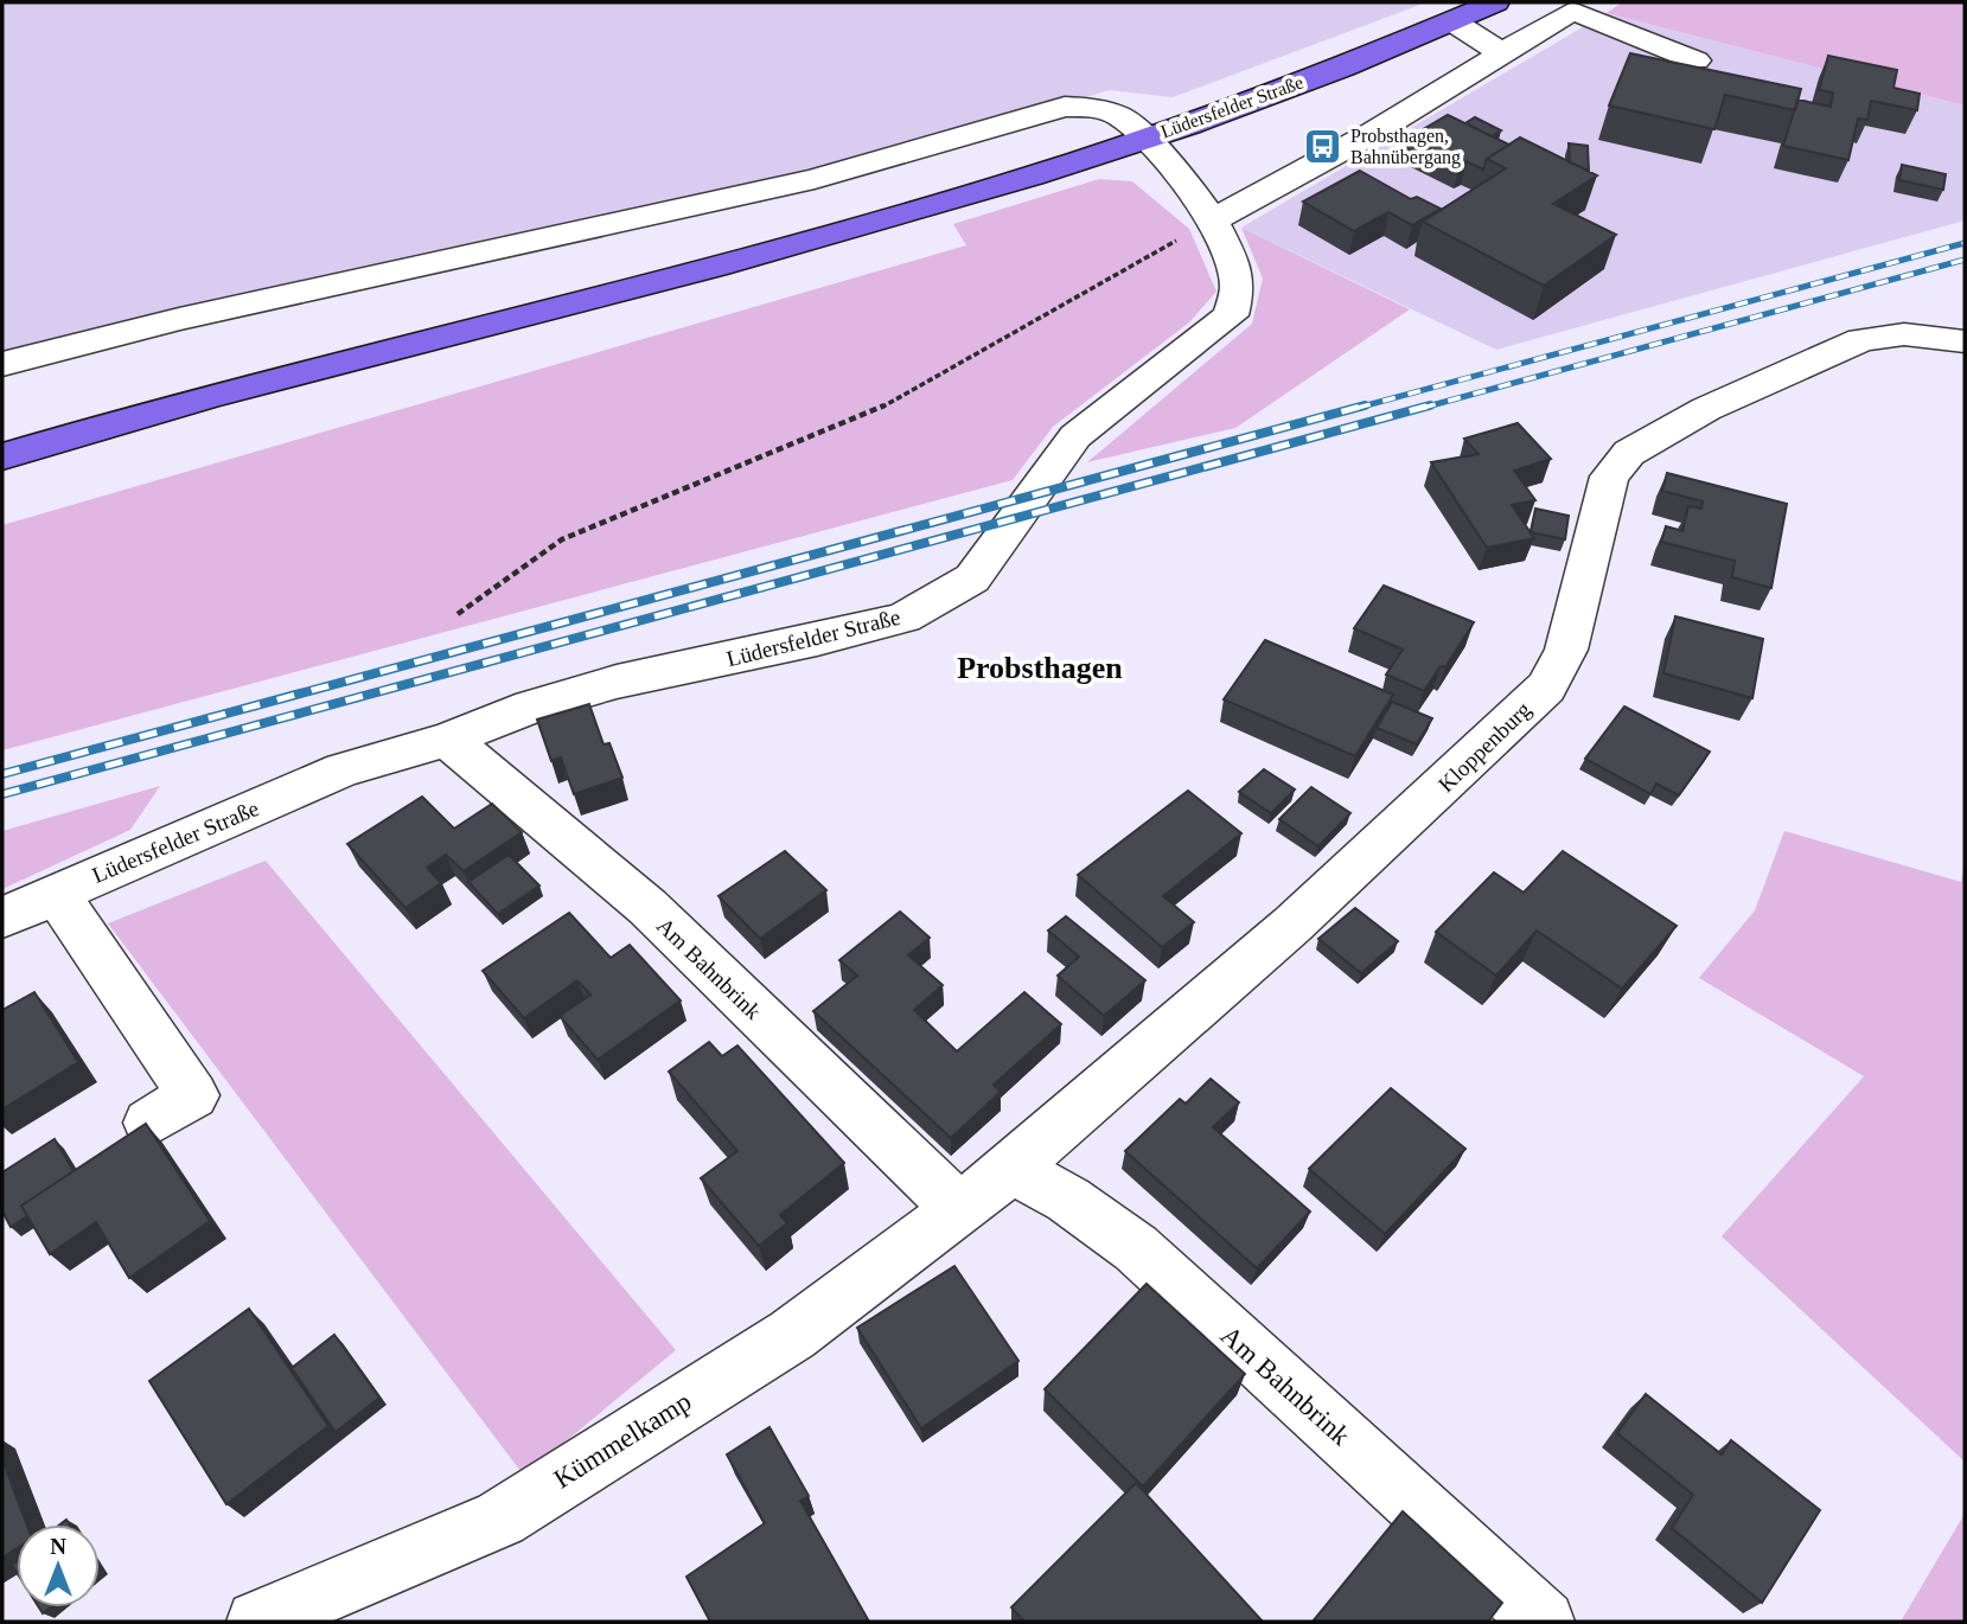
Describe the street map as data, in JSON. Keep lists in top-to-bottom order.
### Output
{
  "streets": {
    "main road": ["Lüdersfelder Straße"],
    "street": ["Kloppenburg", "Am Bahnbrink", "Kümmelkamp"]
  },
  "crossings": [
    ["Lüdersfelder Straße", "Am Bahnbrink"],
    ["Kloppenburg", "Am Bahnbrink"],
    ["Kloppenburg", "Kümmelkamp"],
    ["Am Bahnbrink", "Kümmelkamp"]
  ],
  "districts": ["Probsthagen"],
  "places": {
    "bus stop": ["Probsthagen, Bahnübergang"]
  },
  "north": "top"
}
